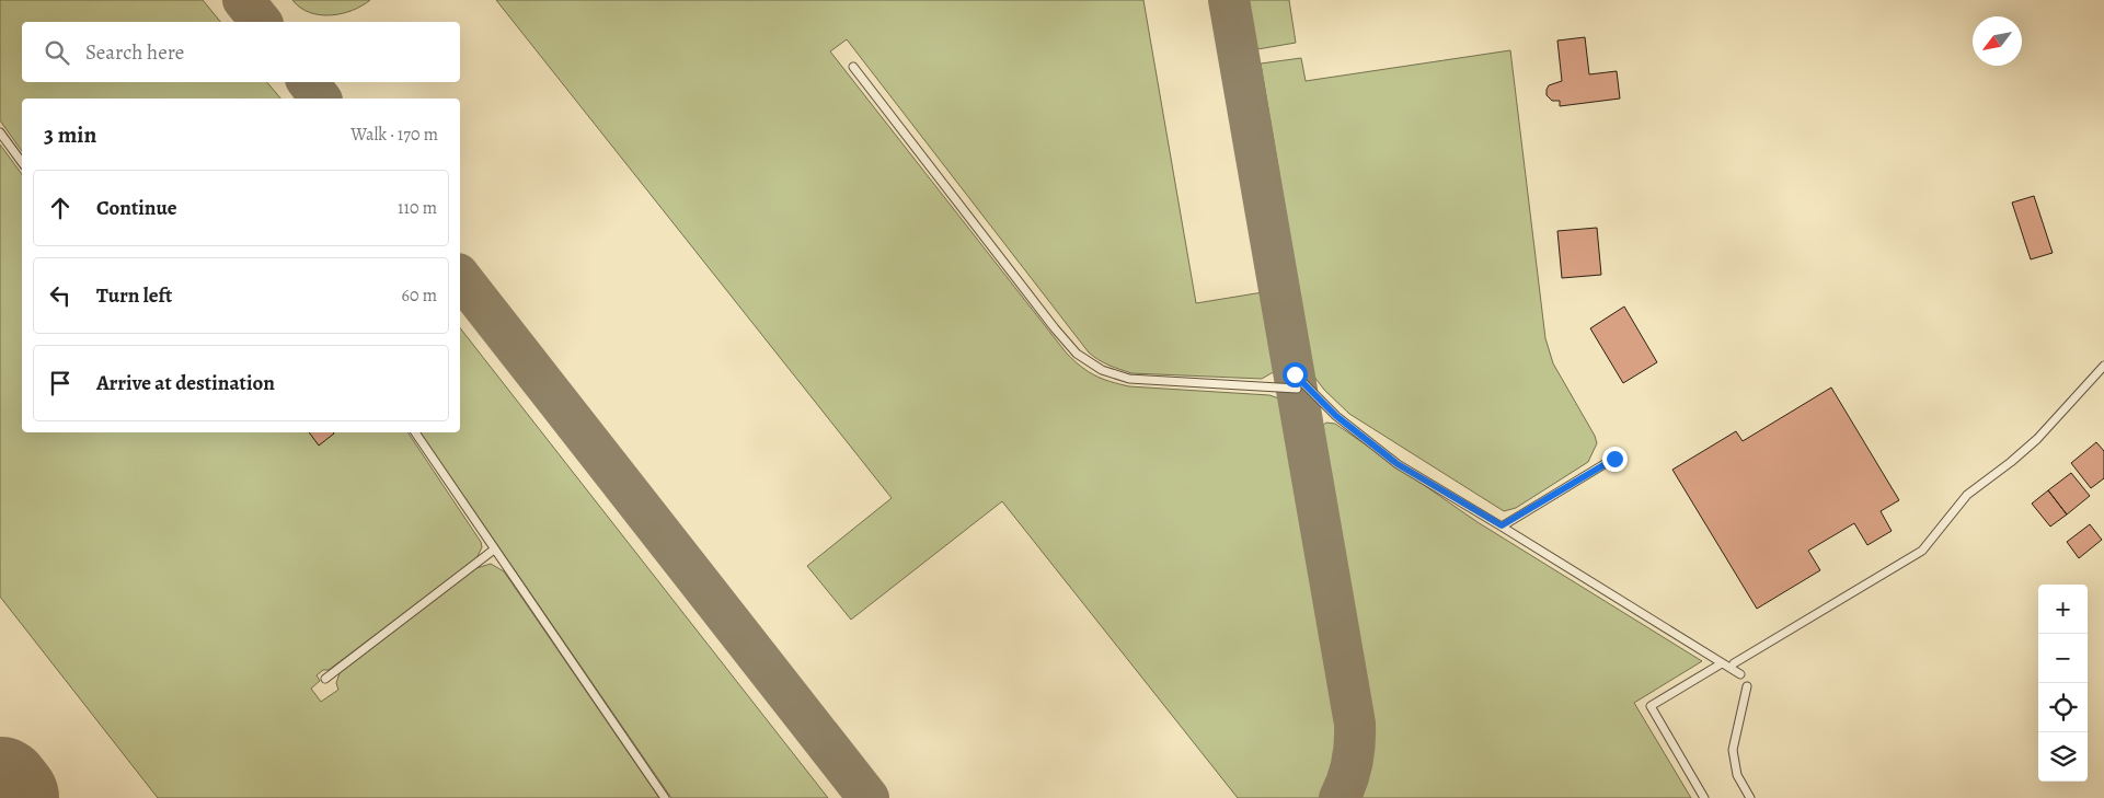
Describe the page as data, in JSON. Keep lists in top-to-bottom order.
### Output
{
  "north": "bottom left",
  "page": {
    "search": "Search here",
    "heading": ["3 min", "Walk · 170 m"],
    "list": [
      ["Continue", "110 m"],
      ["Turn left", "60 m"],
      "Arrive at destination"
    ],
    "map_buttons": ["+", "−"]
  }
}
